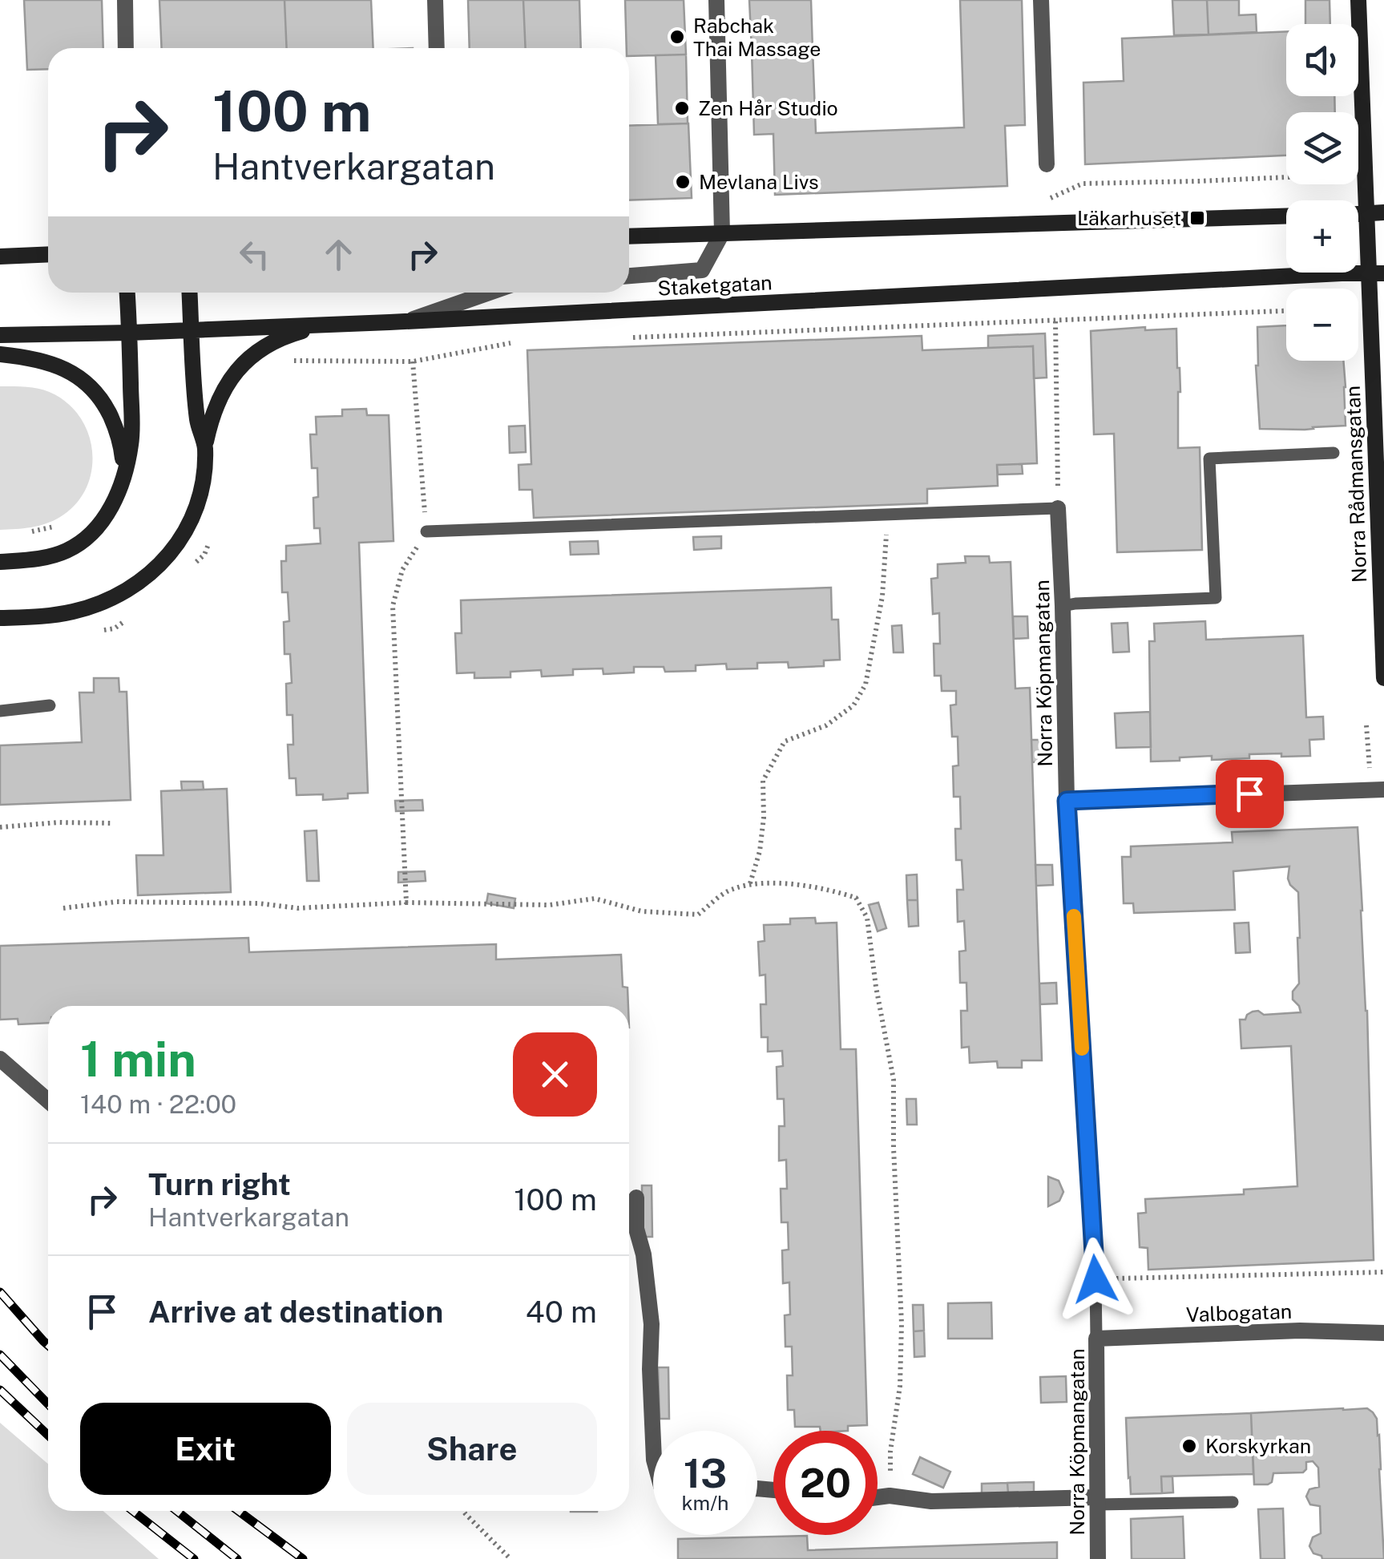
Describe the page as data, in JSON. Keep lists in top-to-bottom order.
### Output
{
  "streets": {
    "main road": ["Staketgatan", "Norra Rådmansgatan"],
    "street": ["Norra Köpmangatan", "Valbogatan"]
  },
  "crossings": [
    ["Staketgatan", "Norra Rådmansgatan"],
    ["Norra Köpmangatan", "Valbogatan"]
  ],
  "places": {
    "other": [
      "Rabchak Thai Massage",
      "Zen Hår Studio",
      "Mevlana Livs",
      "Korskyrkan"
    ],
    "transit": ["Läkarhuset"]
  },
  "page": {
    "map_buttons": ["+", "−"],
    "turn": ["100 m", "Hantverkargatan"],
    "heading": ["1 min", "140 m · 22:00"],
    "list": [
      {
        "name": "Turn right",
        "note": "Hantverkargatan",
        "value": "100 m"
      },
      {
        "name": "Arrive at destination",
        "value": "40 m"
      }
    ],
    "buttons": ["Exit", "Share"],
    "speed": "13 km/h",
    "limit": "20"
  }
}
